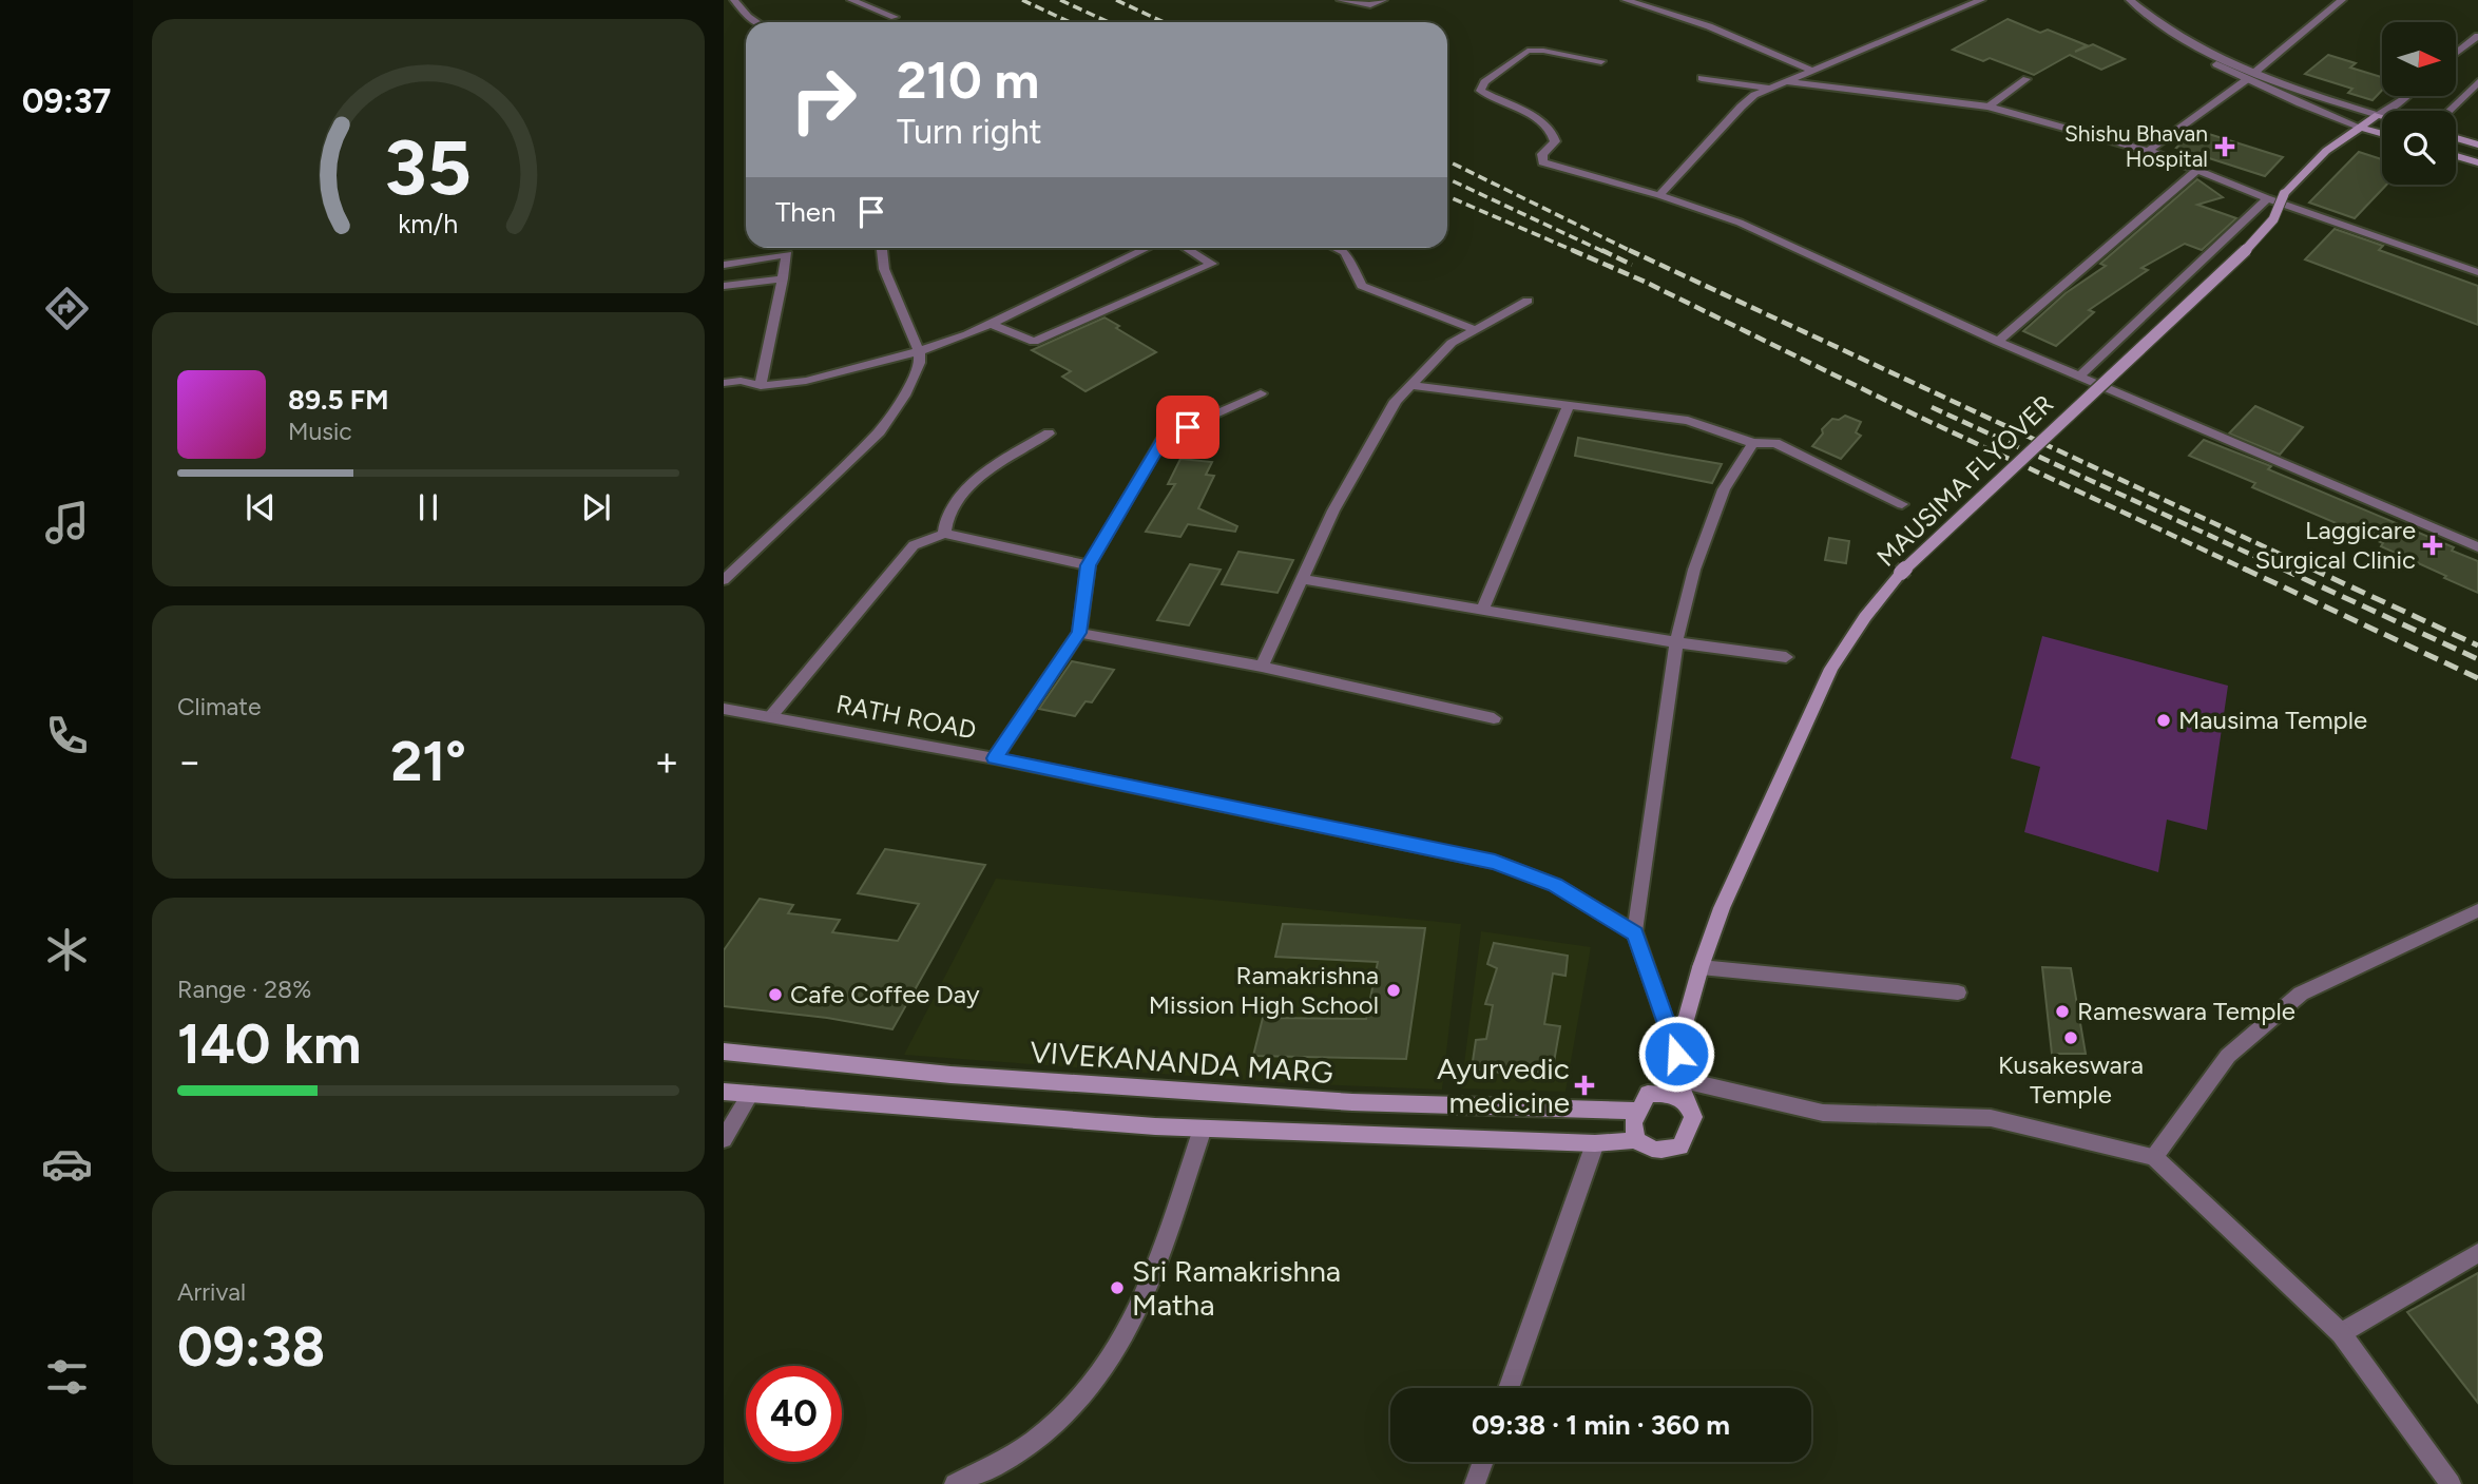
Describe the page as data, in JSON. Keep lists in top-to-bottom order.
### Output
{
  "streets": {
    "main road": ["MAUSIMA FLYOVER", "VIVEKANANDA MARG"],
    "street": ["RATH ROAD"]
  },
  "places": {
    "health": ["Shishu Bhavan Hospital", "Laggicare Surgical Clinic", "Ayurvedic medicine"],
    "other": [
      "Mausima Temple",
      "Ramakrishna Mission High School",
      "Cafe Coffee Day",
      "Rameswara Temple",
      "Kusakeswara Temple",
      "Sri Ramakrishna Matha"
    ]
  },
  "north": "right",
  "page": {
    "tabs": "09:37",
    "turn": ["210 m", "Turn right"],
    "then": "Then",
    "song": ["89.5 FM", "Music"],
    "tile": [
      "Climate",
      ["Range · 28%", "140 km"],
      ["Arrival", "09:38"]
    ],
    "heat": ["−", "21°", "+"],
    "limit": "40",
    "trip": "09:38 · 1 min · 360 m",
    "gauge": ["35", "km/h"]
  }
}
